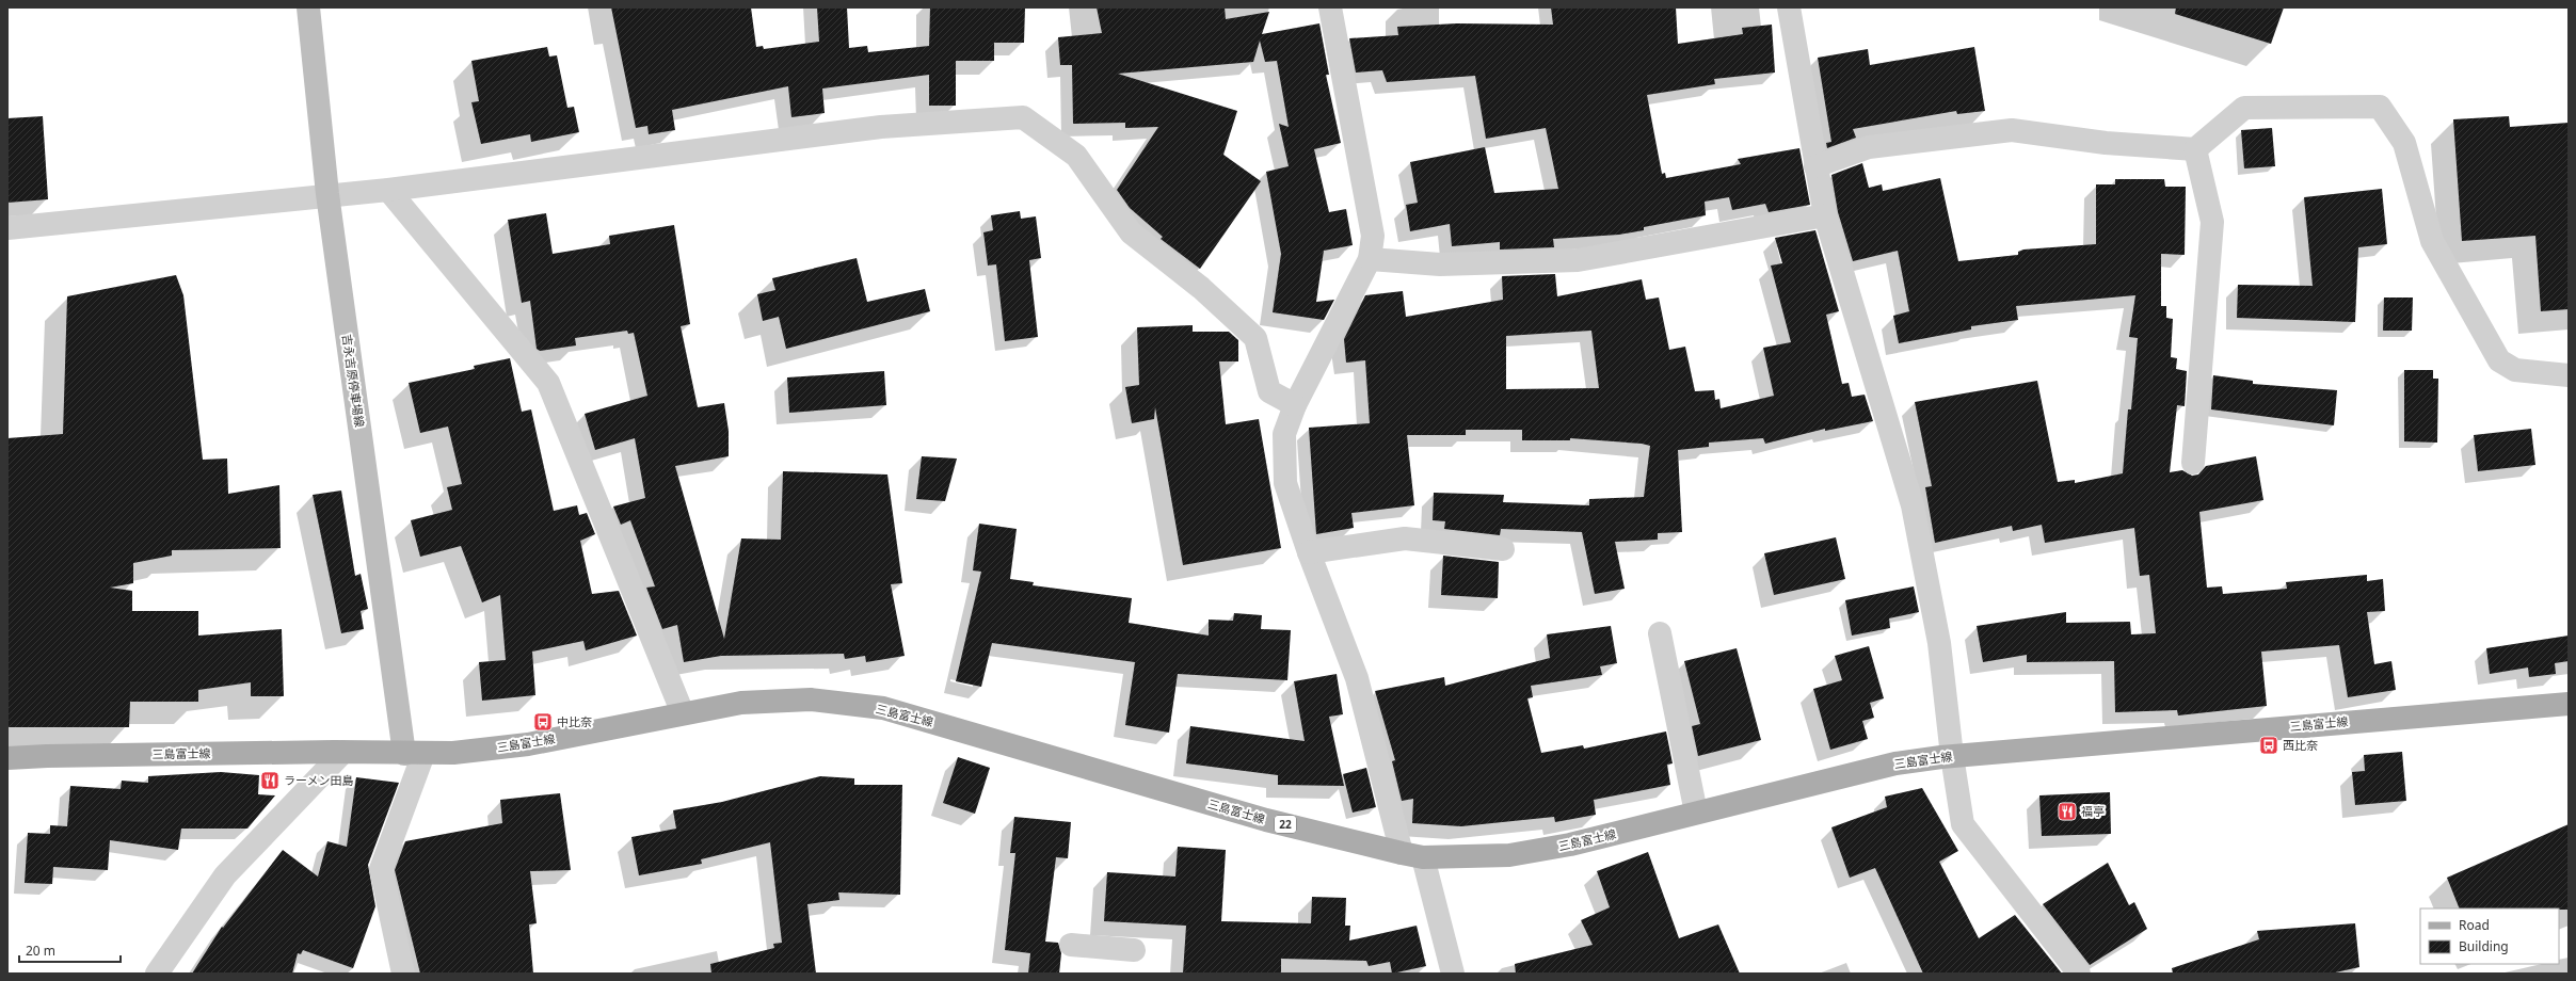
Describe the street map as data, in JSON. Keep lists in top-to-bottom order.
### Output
{
  "streets": {
    "main road": ["吉永吉原停車場線", "三島富士線", "22"]
  },
  "crossings": [
    ["吉永吉原停車場線", "三島富士線"]
  ],
  "places": {
    "bus stop": ["中比奈", "西比奈"],
    "restaurant": ["ラーメン田島", "福亭"]
  },
  "legend": ["Road", "Building"],
  "scale_bar": "20 m"
}
